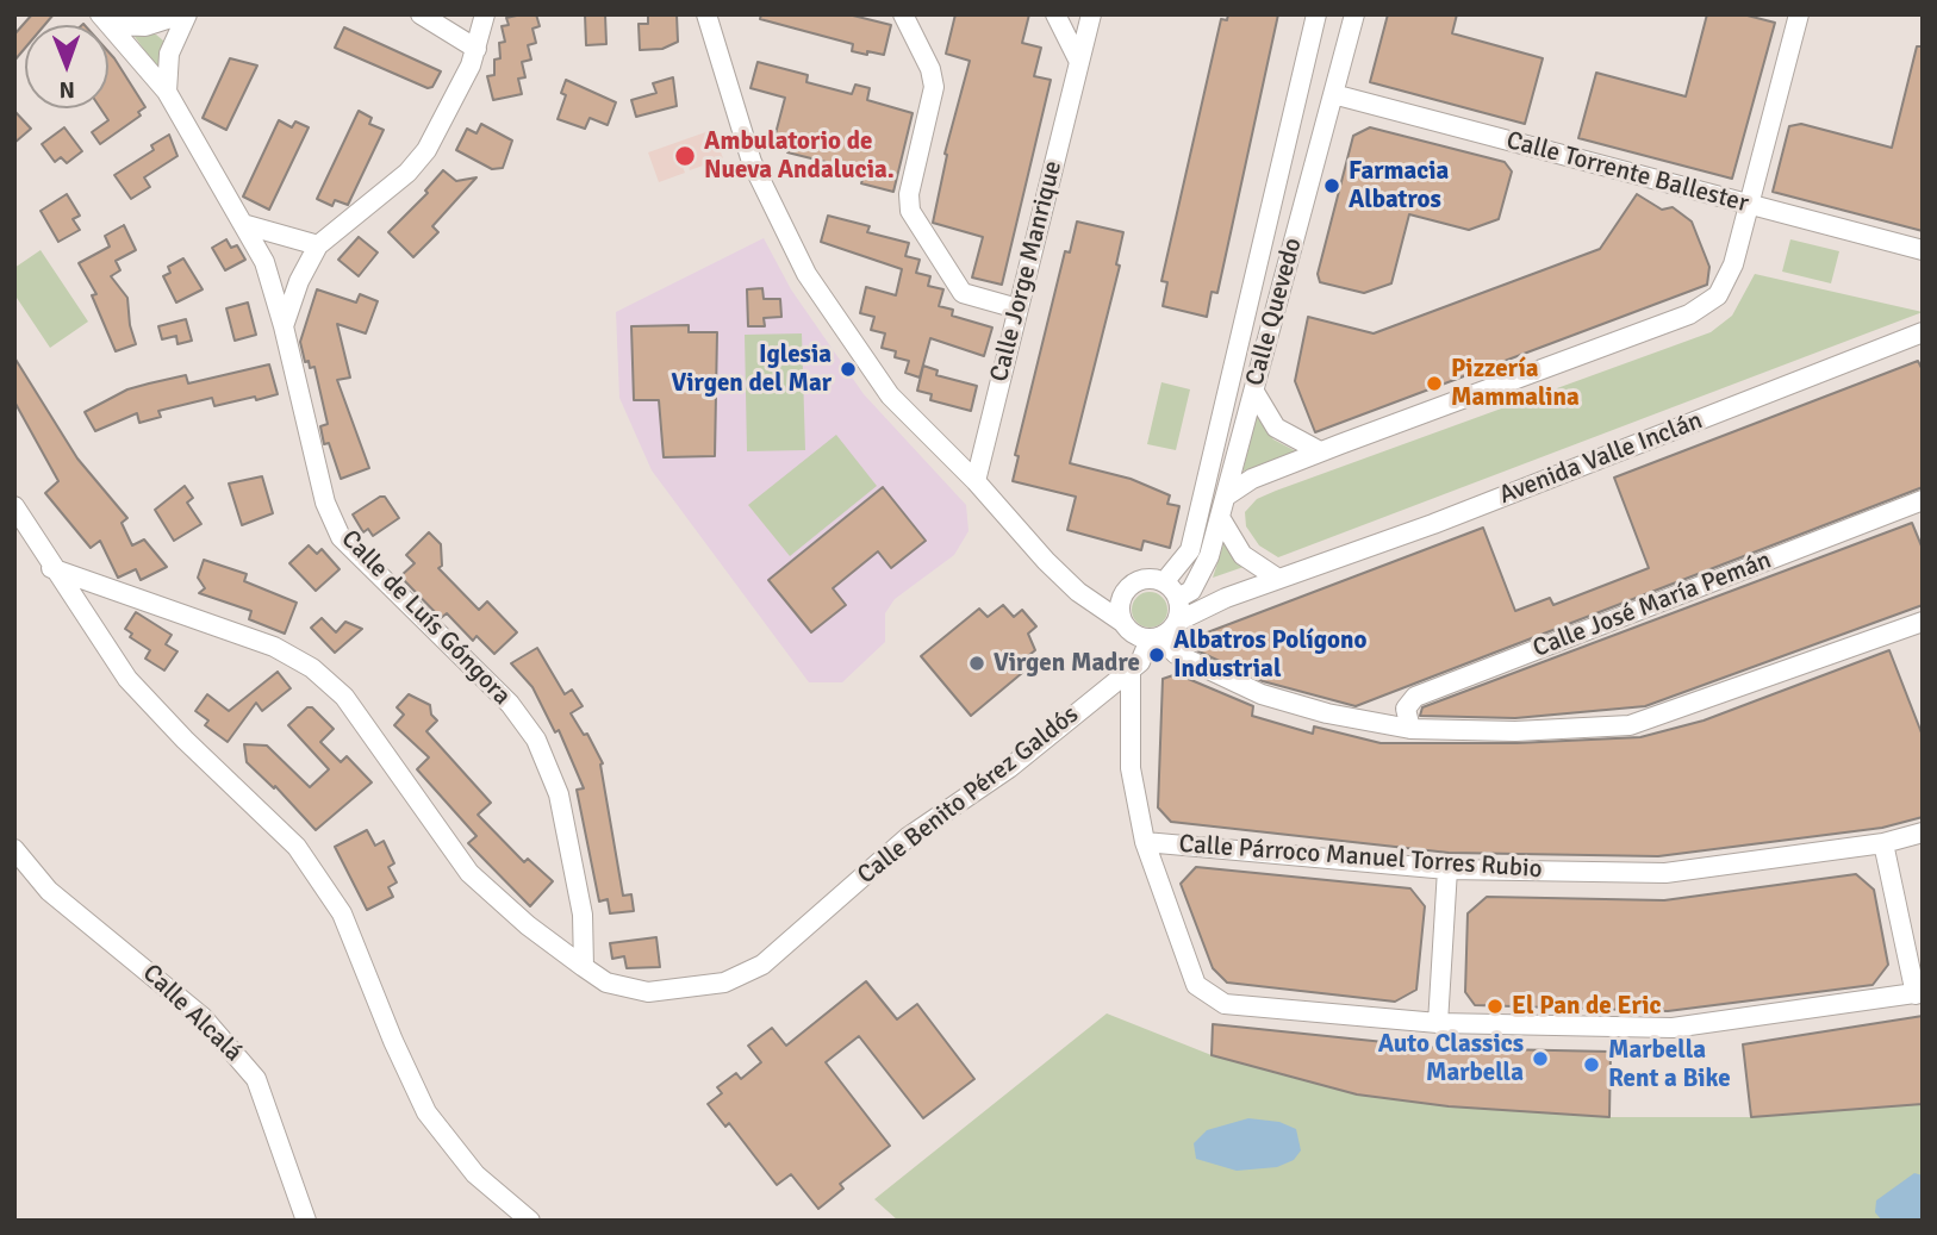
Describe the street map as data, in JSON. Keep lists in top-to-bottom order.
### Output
{
  "streets": {
    "street": [
      "Calle Torrente Ballester",
      "Calle Jorge Manrique",
      "Calle Quevedo",
      "Avenida Valle Inclán",
      "Calle José María Pemán",
      "Calle de Luís Góngora",
      "Calle Benito Pérez Galdós",
      "Calle Párroco Manuel Torres Rubio",
      "Calle Alcalá"
    ]
  },
  "crossings": [
    ["Calle Torrente Ballester", "Calle Quevedo"],
    ["Calle Quevedo", "Avenida Valle Inclán"],
    ["Calle Quevedo", "Calle Benito Pérez Galdós"],
    ["Avenida Valle Inclán", "Calle Benito Pérez Galdós"],
    ["Calle de Luís Góngora", "Calle Benito Pérez Galdós"]
  ],
  "places": [
    "Ambulatorio de Nueva Andalucia.",
    "Farmacia Albatros",
    "Iglesia Virgen del Mar",
    "Pizzería Mammalina",
    "Albatros Polígono Industrial",
    "Virgen Madre",
    "El Pan de Eric",
    "Auto Classics Marbella",
    "Marbella Rent a Bike"
  ],
  "north": "bottom"
}
